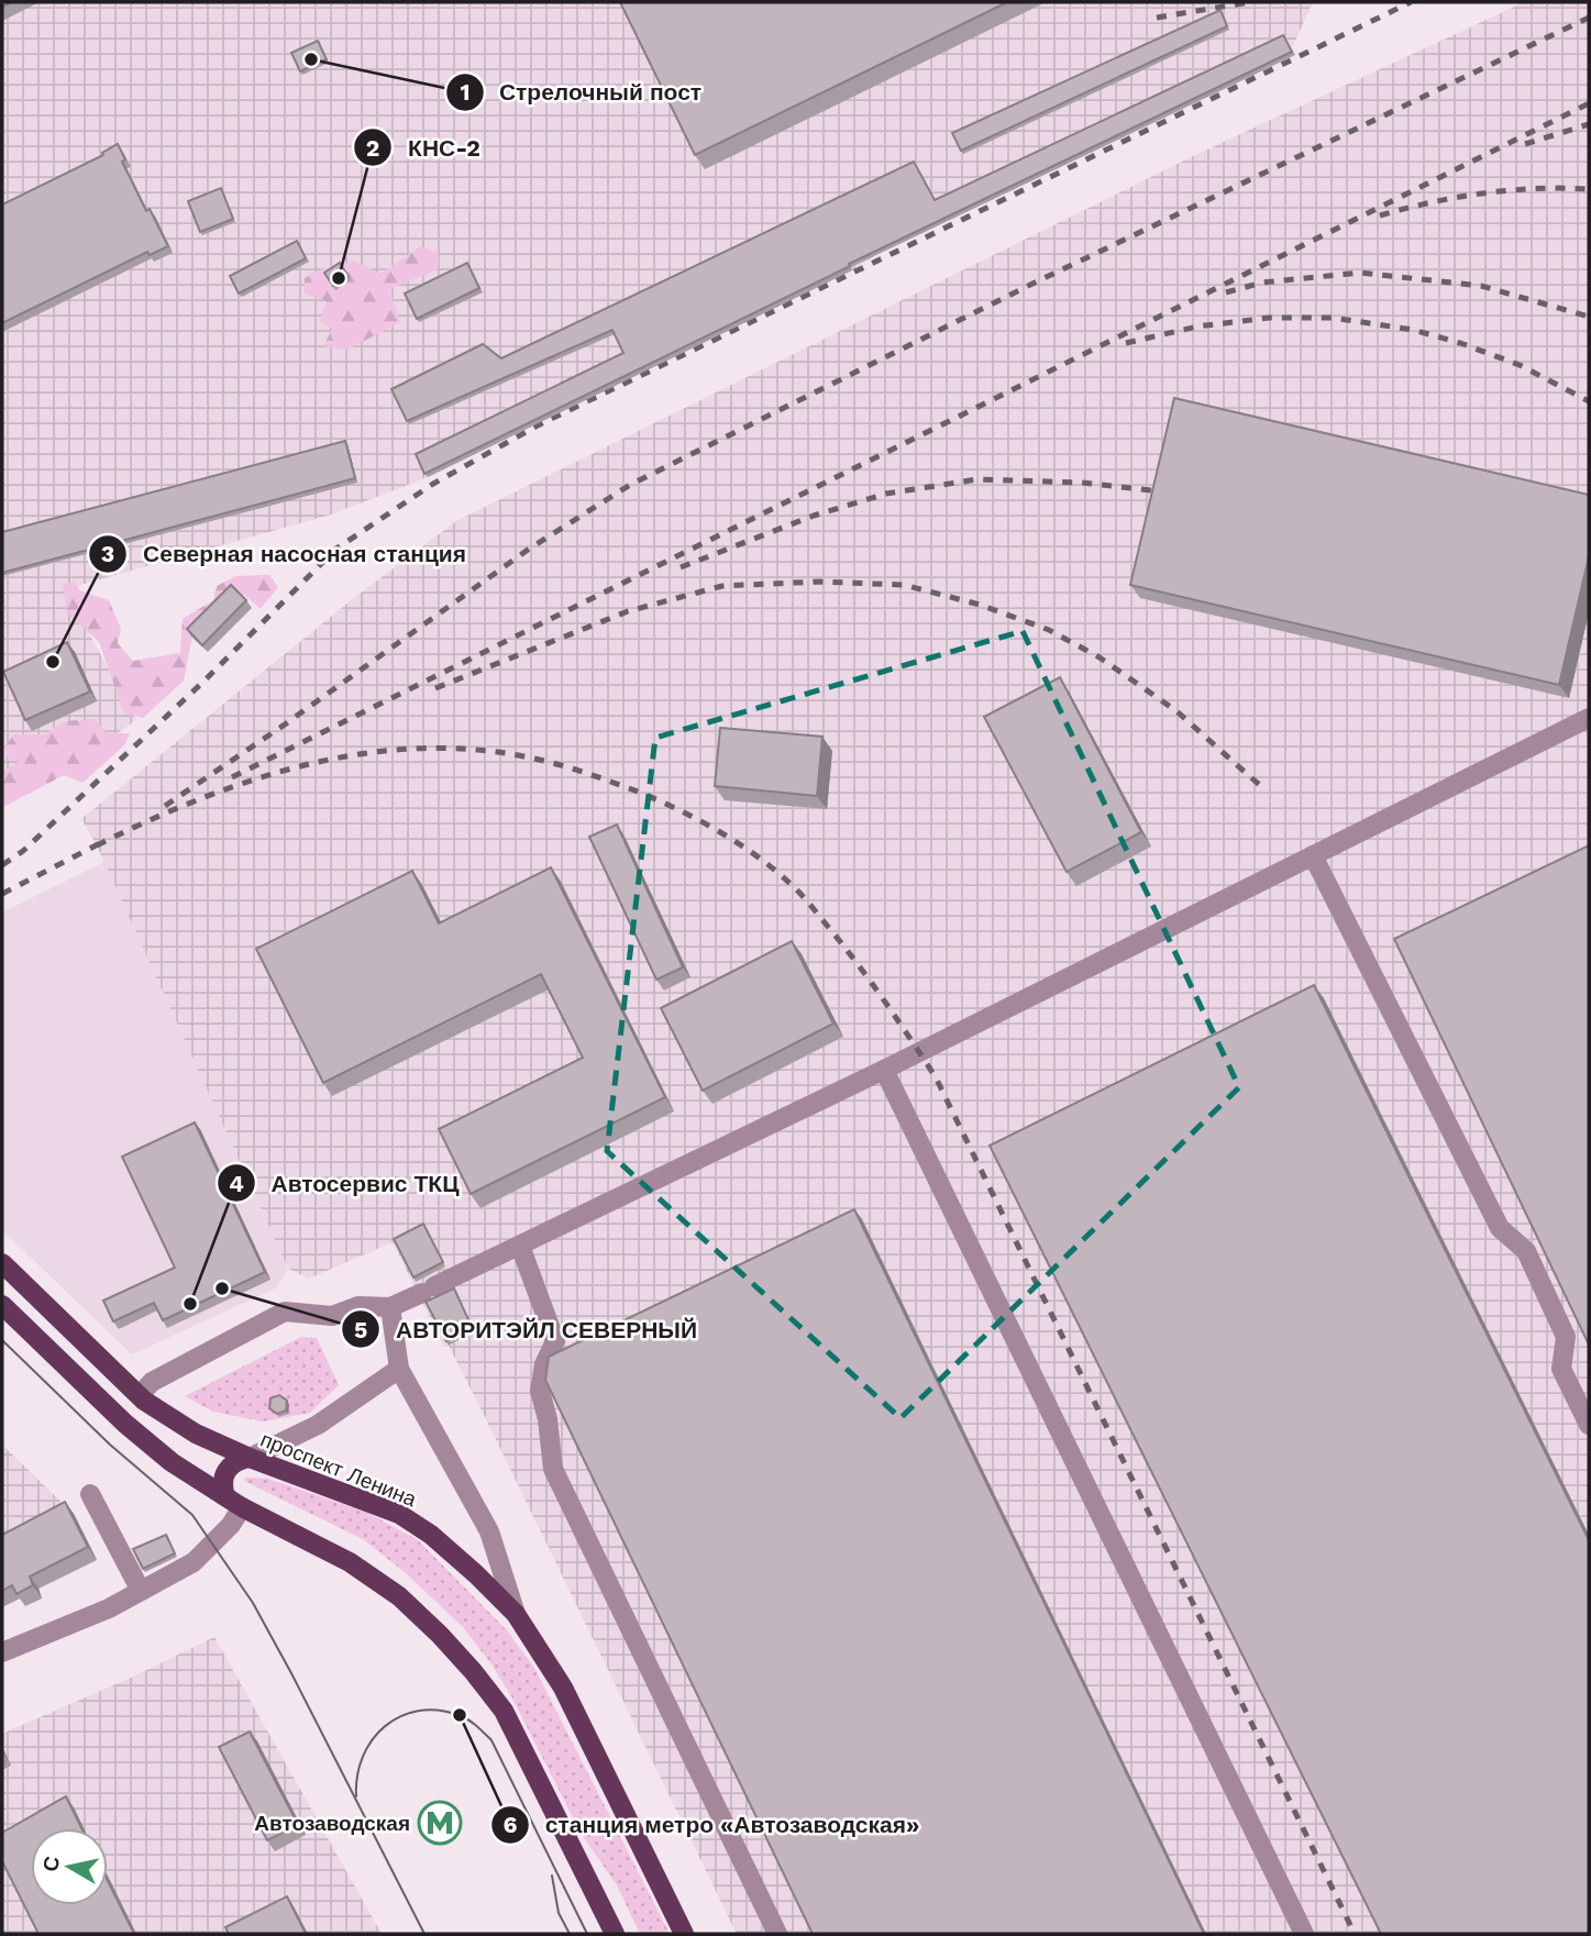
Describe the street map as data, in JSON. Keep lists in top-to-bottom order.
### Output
{
  "streets": {
    "main road": ["проспект Ленина"]
  },
  "places": {
    "other": [
      "Стрелочный пост",
      "КНС-2",
      "Северная насосная станция",
      "АВТОРИТЭЙЛ СЕВЕРНЫЙ",
      "Автосервис ТКЦ",
      "станция метро «Автозаводская»"
    ],
    "metro station": ["Автозаводская"]
  },
  "north": "left"
}
